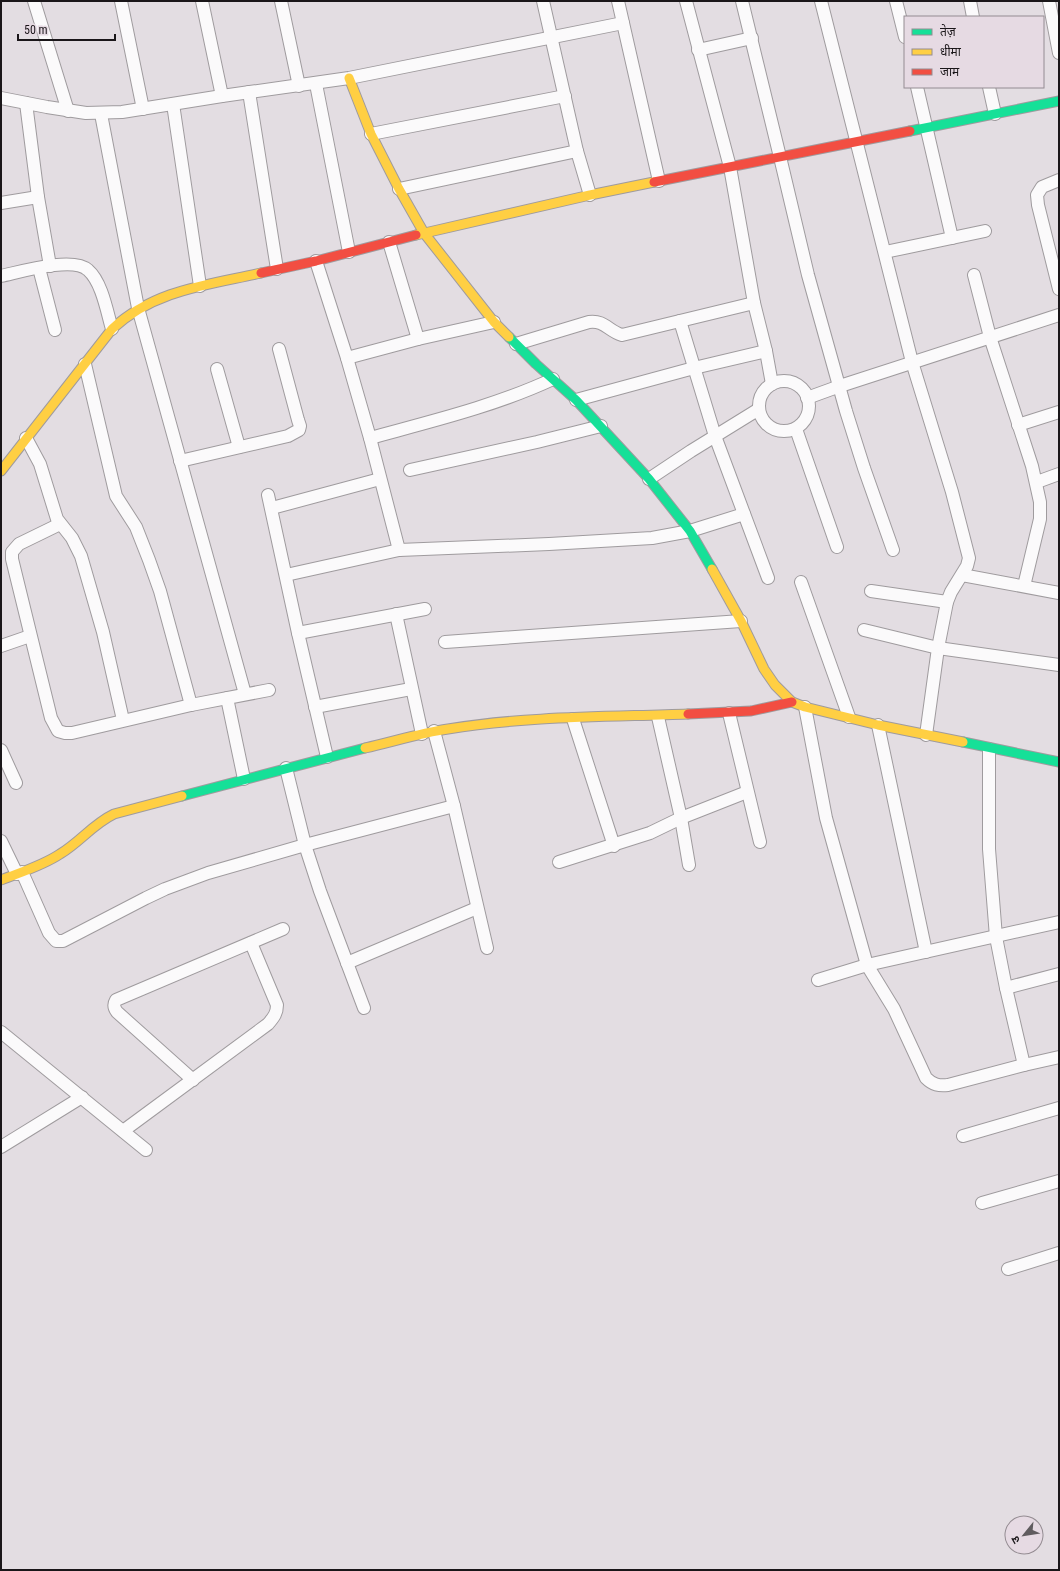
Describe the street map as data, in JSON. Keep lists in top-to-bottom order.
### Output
{
  "legend": ["तेज़", "धीमा", "जाम"],
  "scale_bar": "50 m",
  "north": "bottom left"
}
